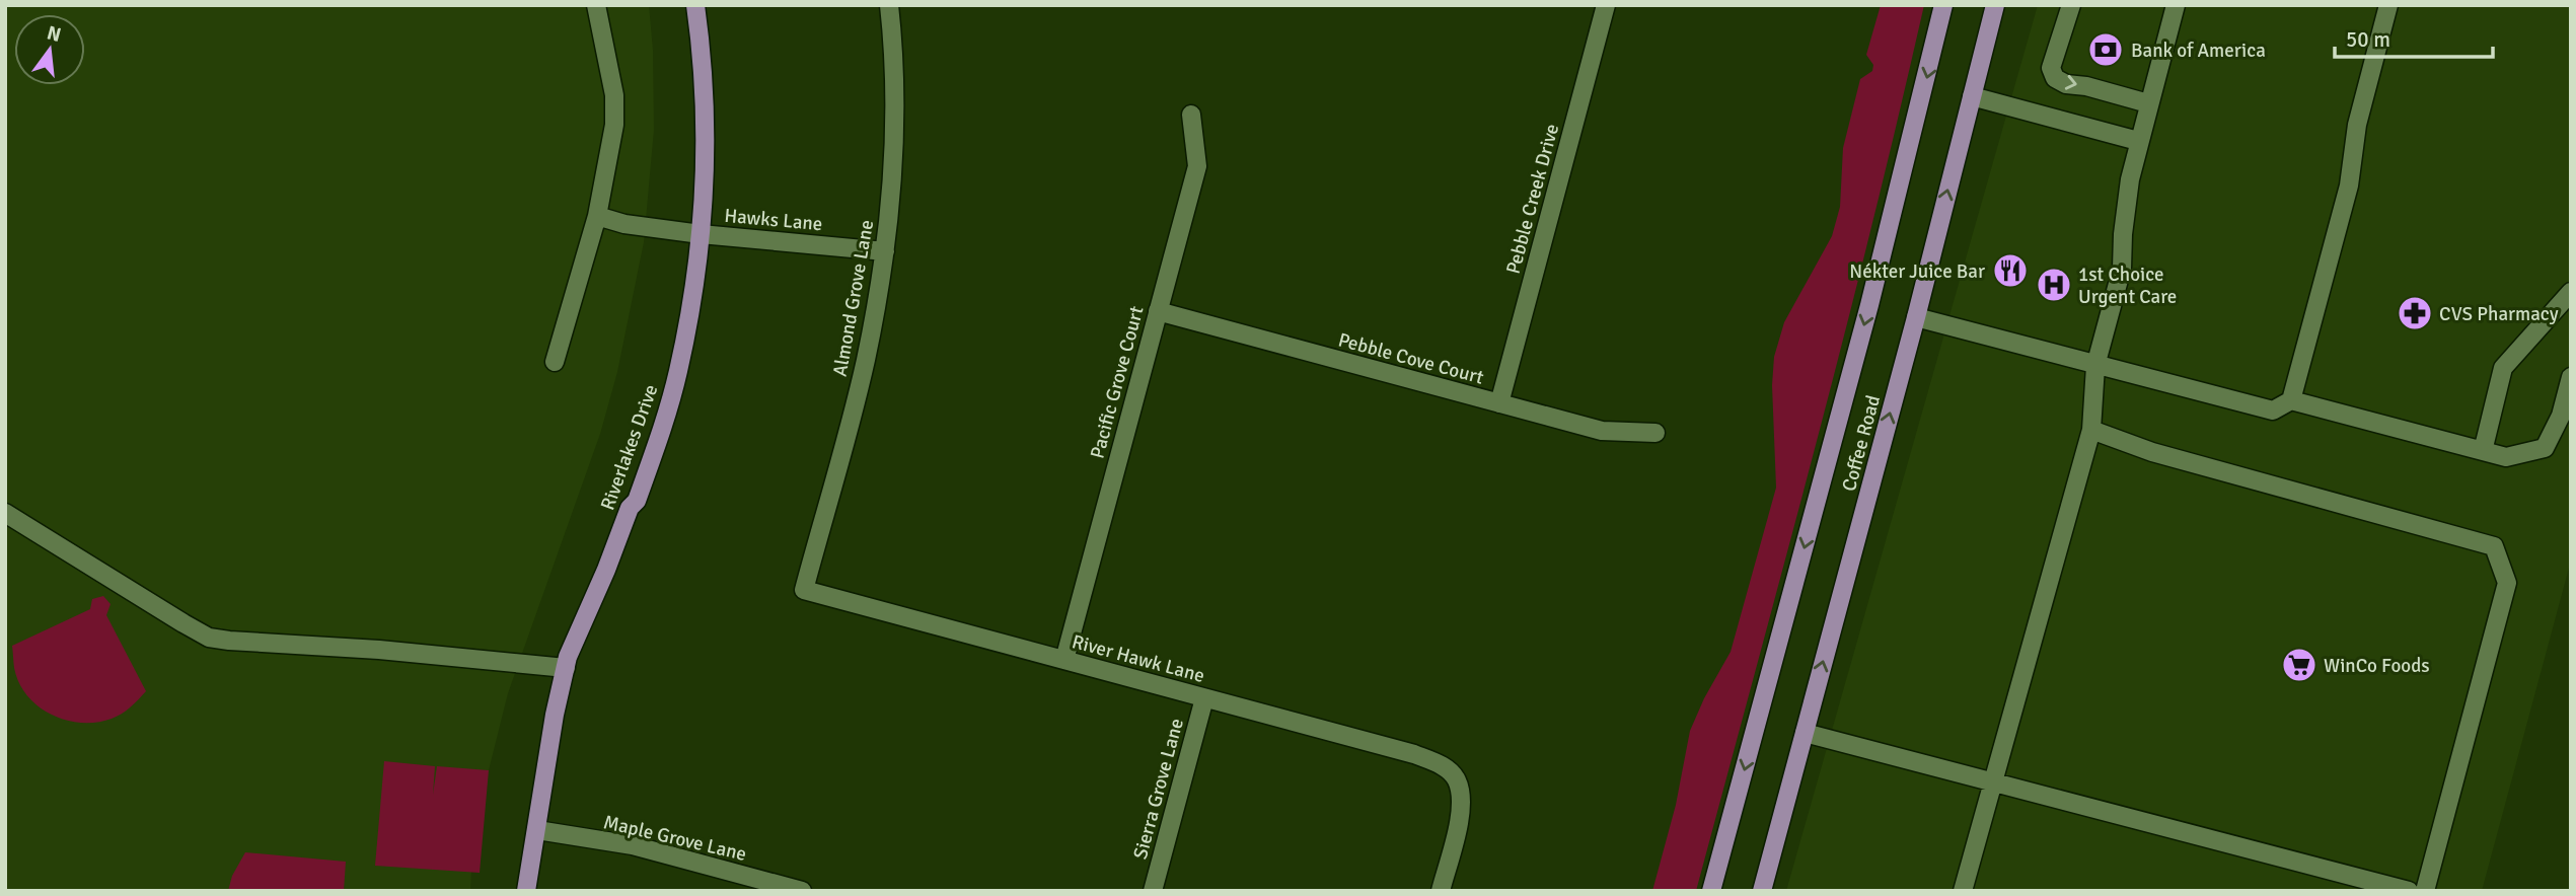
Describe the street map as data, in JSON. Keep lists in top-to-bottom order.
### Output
{
  "streets": {
    "main road": ["Coffee Road", "Riverlakes Drive"],
    "street": [
      "Pebble Creek Drive",
      "Hawks Lane",
      "Almond Grove Lane",
      "Pebble Cove Court",
      "Pacific Grove Court",
      "River Hawk Lane",
      "Sierra Grove Lane",
      "Maple Grove Lane"
    ]
  },
  "crossings": [
    ["Pebble Creek Drive", "Pebble Cove Court"],
    ["Hawks Lane", "Almond Grove Lane"],
    ["Hawks Lane", "Riverlakes Drive"],
    ["Almond Grove Lane", "River Hawk Lane"],
    ["Pebble Cove Court", "Pacific Grove Court"],
    ["Pacific Grove Court", "River Hawk Lane"],
    ["Riverlakes Drive", "Maple Grove Lane"],
    ["River Hawk Lane", "Sierra Grove Lane"]
  ],
  "places": {
    "bank": ["Bank of America"],
    "restaurant": ["Nékter Juice Bar"],
    "hospital": ["1st Choice Urgent Care"],
    "pharmacy": ["CVS Pharmacy"],
    "supermarket": ["WinCo Foods"]
  },
  "scale_bar": "50 m",
  "north": "top"
}
